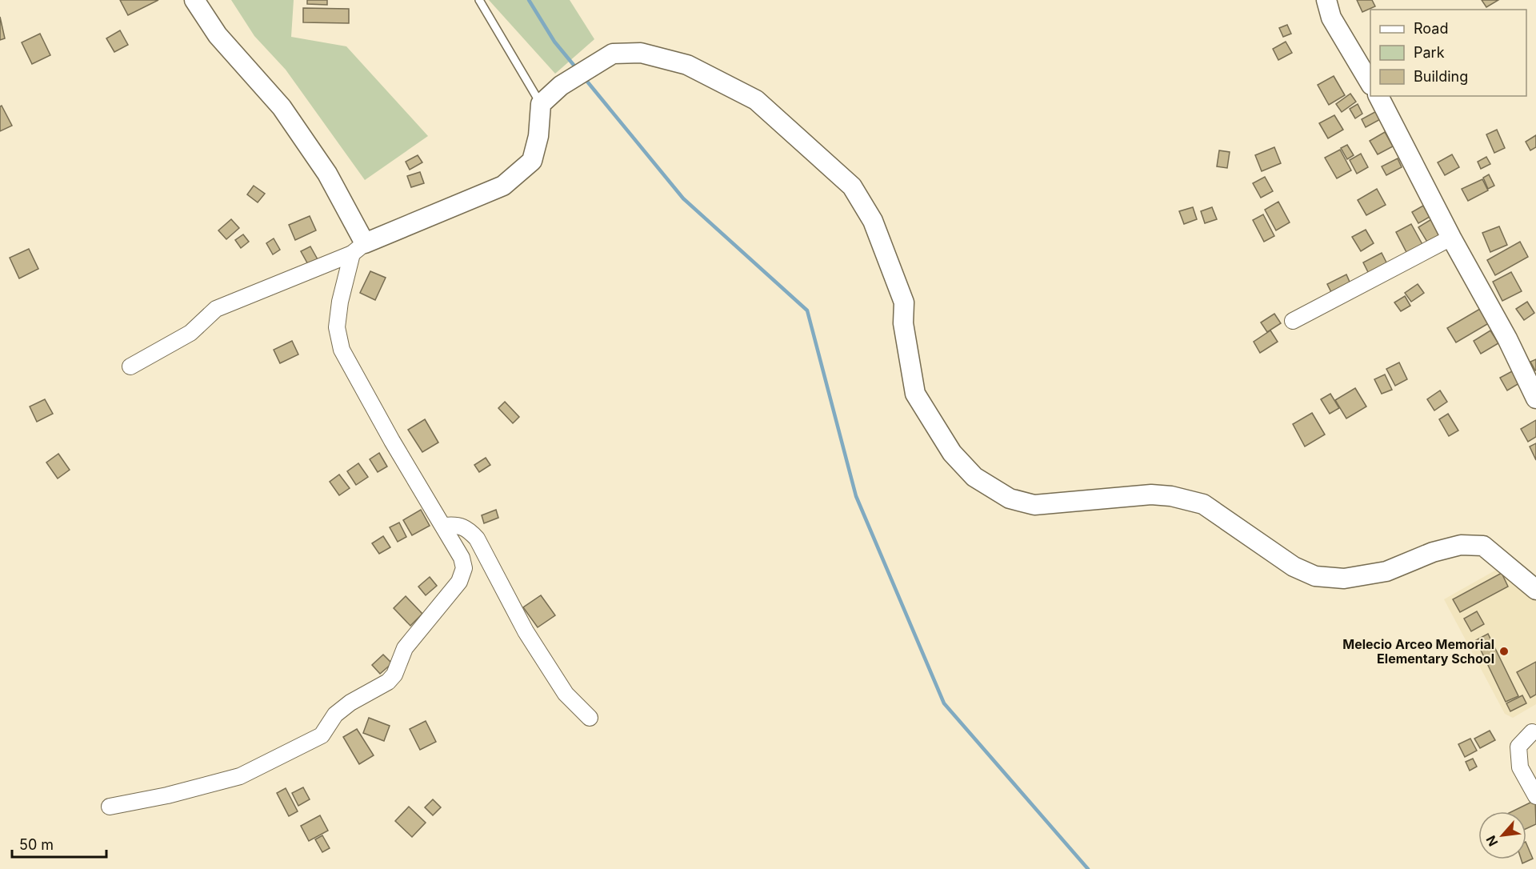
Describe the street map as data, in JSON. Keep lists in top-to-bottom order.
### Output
{
  "places": ["Melecio Arceo Memorial Elementary School"],
  "legend": ["Road", "Park", "Building"],
  "scale_bar": "50 m",
  "north": "bottom left"
}
